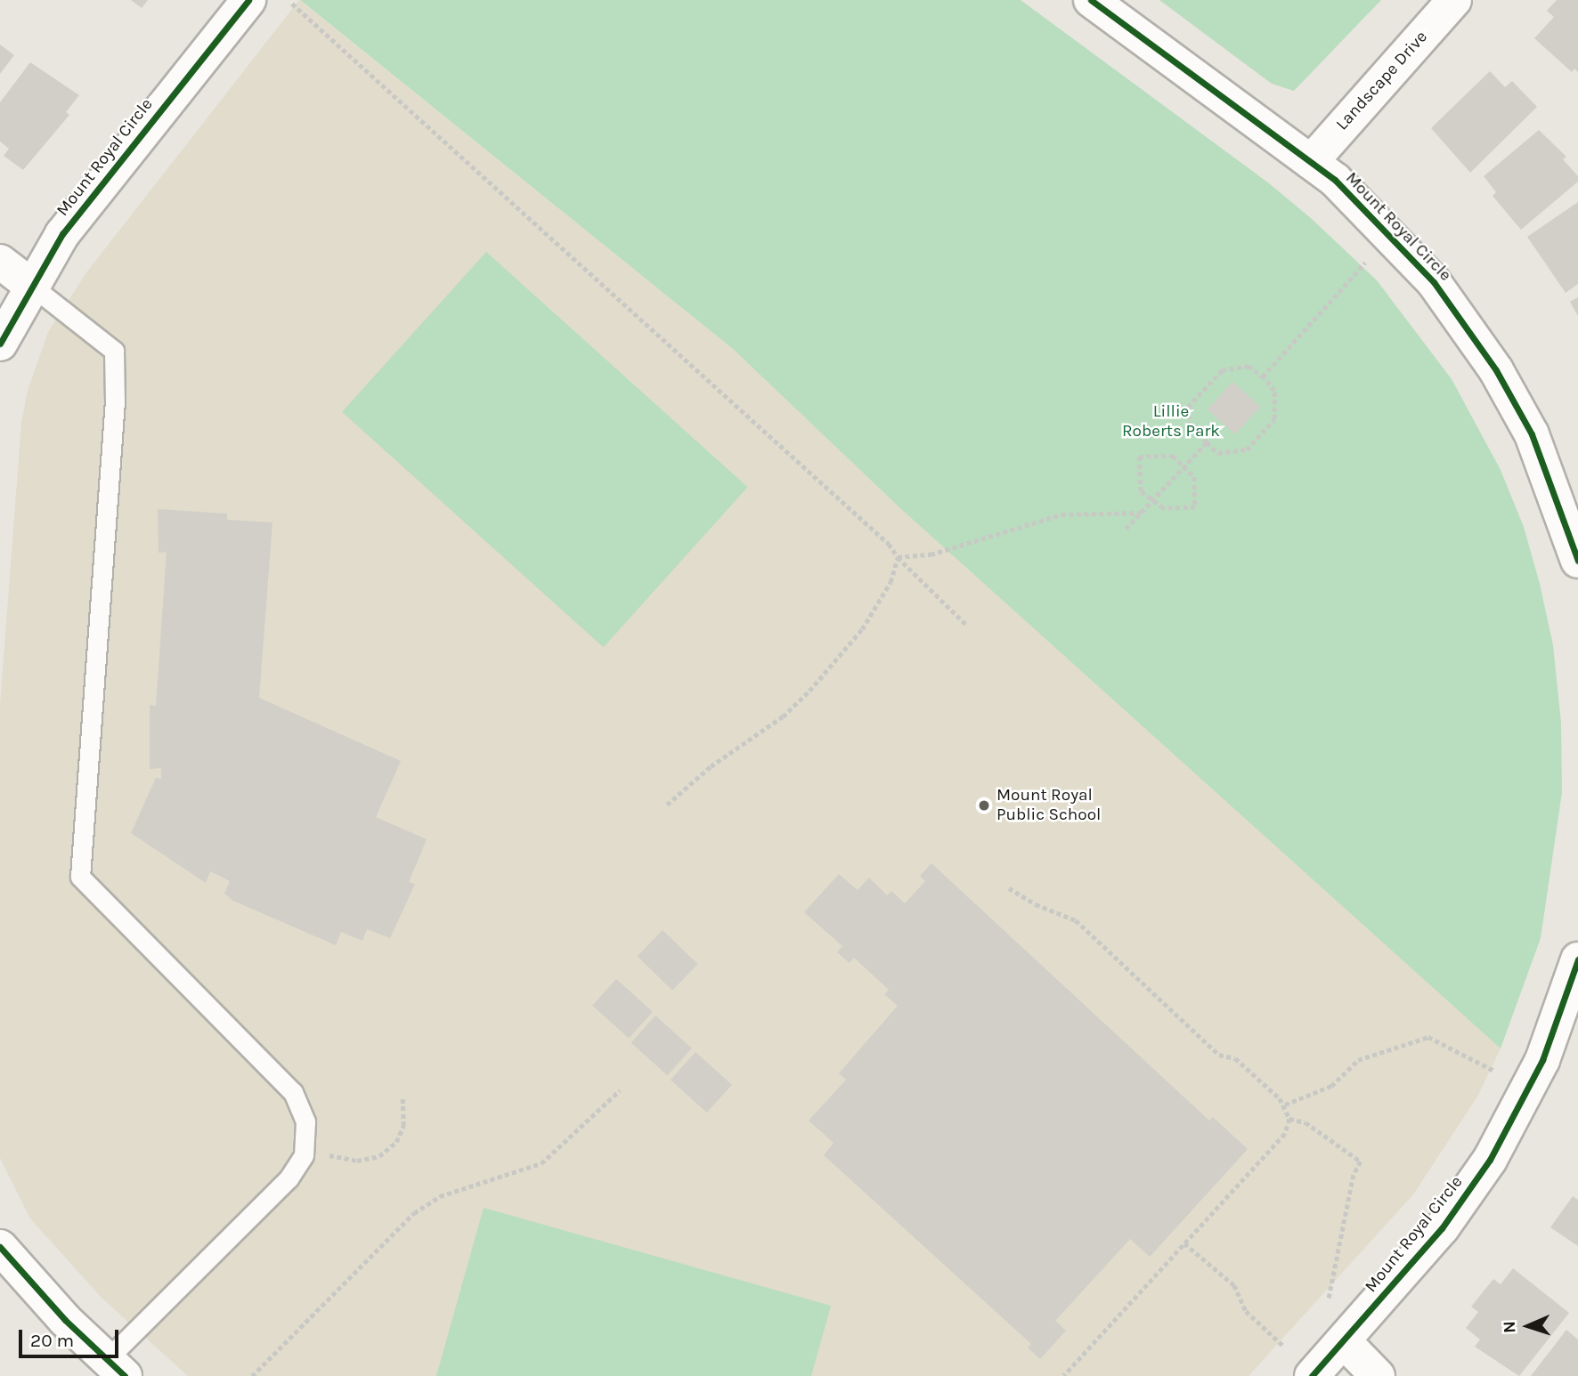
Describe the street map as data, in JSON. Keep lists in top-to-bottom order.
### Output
{
  "streets": {
    "street": ["Landscape Drive", "Mount Royal Circle"]
  },
  "crossings": [
    ["Landscape Drive", "Mount Royal Circle"]
  ],
  "parks": ["Lillie Roberts Park"],
  "places": ["Mount Royal Public School"],
  "scale_bar": "20 m",
  "north": "left"
}
